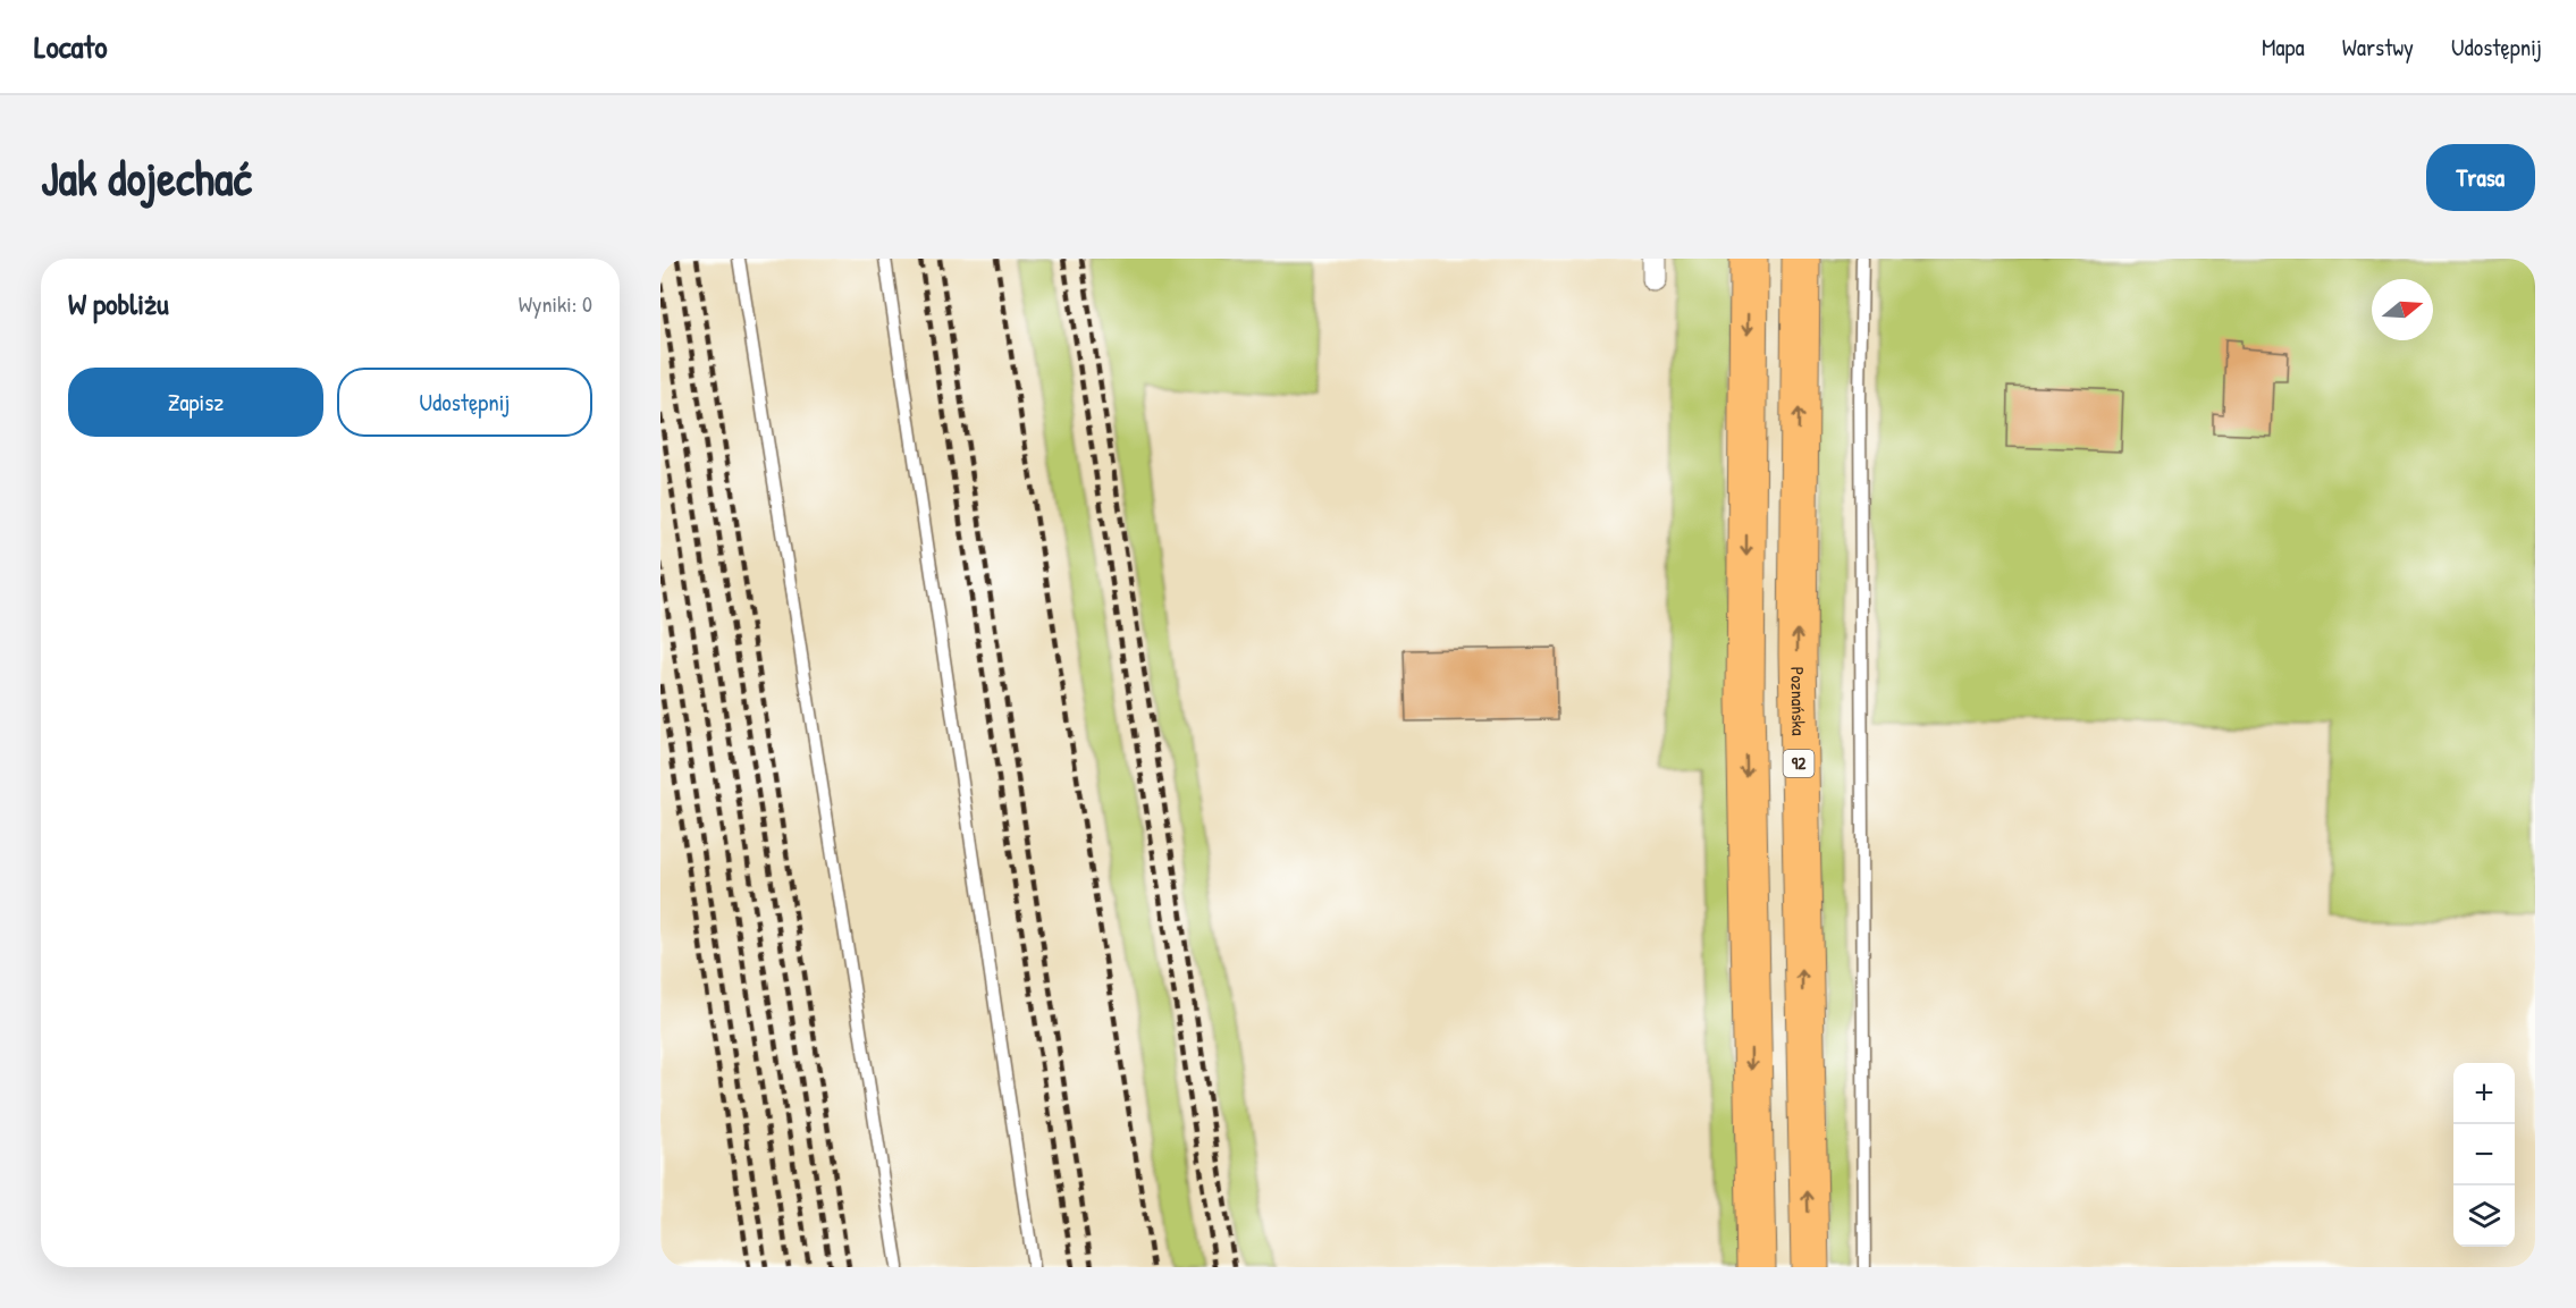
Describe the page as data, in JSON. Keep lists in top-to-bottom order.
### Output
{
  "streets": {
    "main road": ["Poznańska", "92"]
  },
  "north": "right",
  "page": {
    "header": "Locato",
    "nav": ["Mapa", "Warstwy", "Udostępnij"],
    "buttons": [
      "Trasa",
      ["Zapisz", "Udostępnij"]
    ],
    "title": "Jak dojechać",
    "heading": ["W pobliżu", "Wyniki: 0"],
    "map_buttons": ["+", "−"]
  }
}
